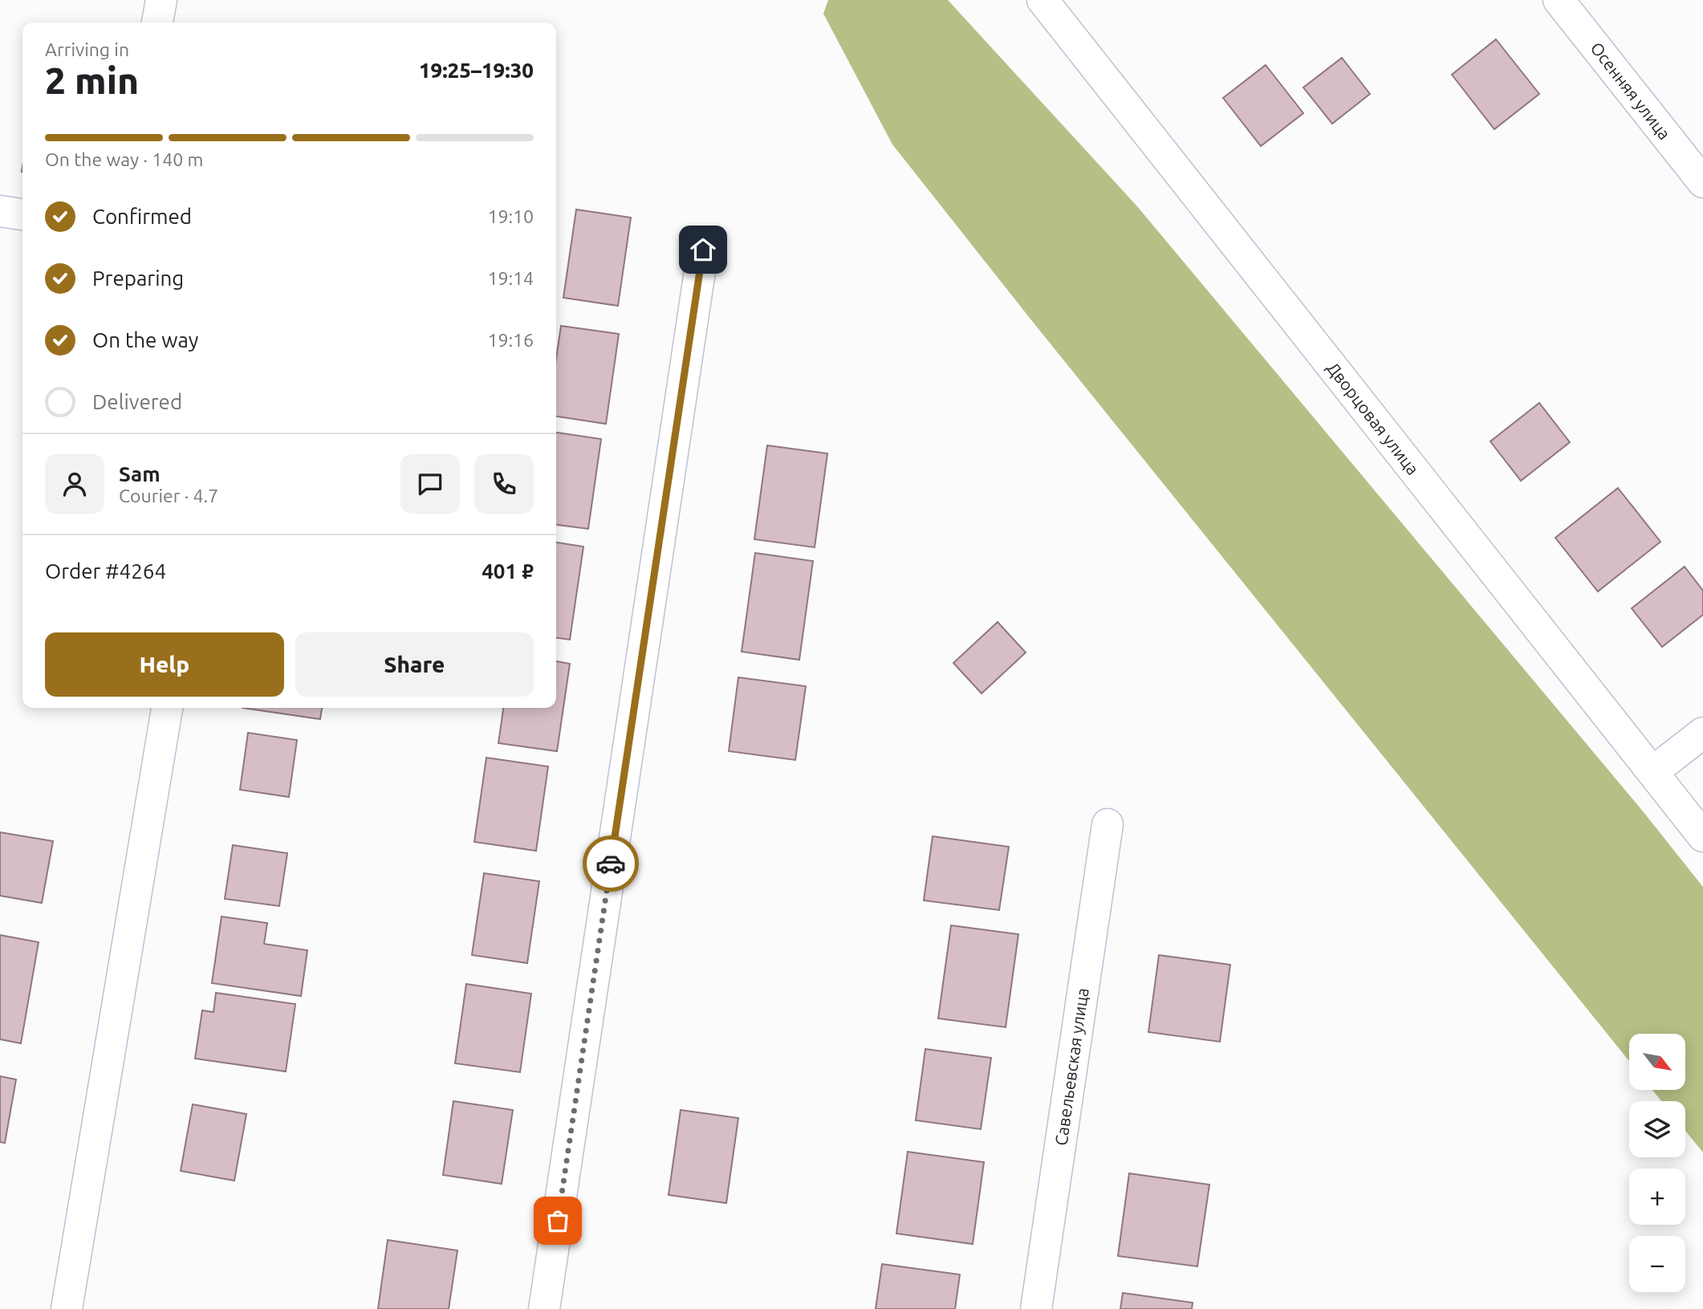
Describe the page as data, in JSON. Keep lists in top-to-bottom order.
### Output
{
  "streets": {
    "street": ["Осенняя улица", "Дворцовая улица", "Савельевская улица"]
  },
  "north": "bottom right",
  "page": {
    "heading": ["2 min", "Arriving in", "19:25–19:30"],
    "panel": [
      "Sam",
      "Courier · 4.7",
      "Order #4264",
      "401 ₽"
    ],
    "bar": "On the way · 140 m",
    "list": [
      ["Confirmed", "19:10"],
      ["Preparing", "19:14"],
      ["On the way", "19:16"],
      "Delivered"
    ],
    "buttons": ["Help", "Share"],
    "map_buttons": ["+", "−"]
  }
}
